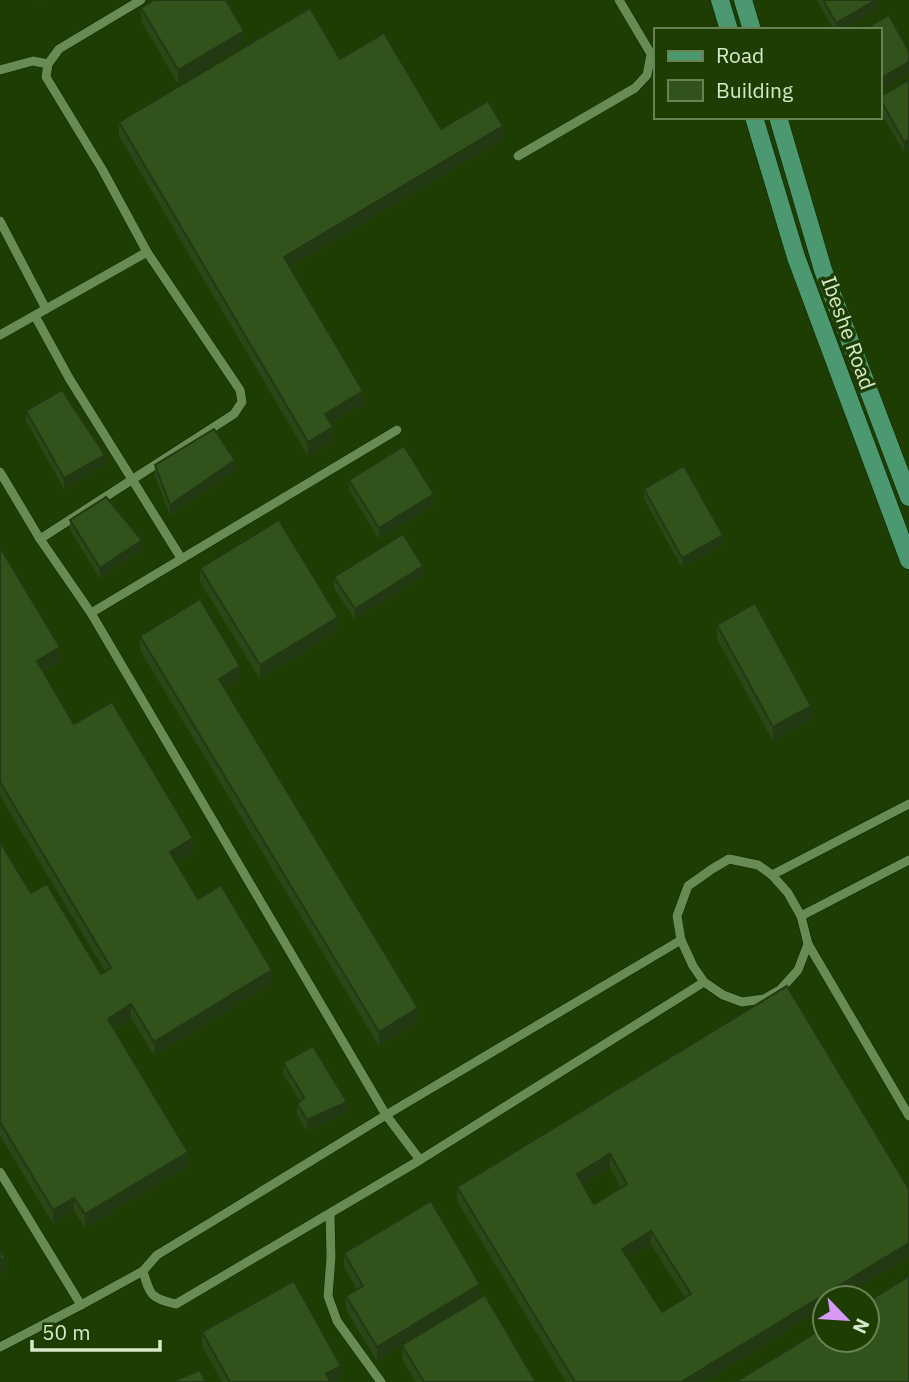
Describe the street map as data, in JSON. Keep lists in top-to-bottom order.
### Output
{
  "streets": {
    "main road": ["Ibeshe Road"]
  },
  "legend": ["Road", "Building"],
  "scale_bar": "50 m",
  "north": "bottom right"
}
